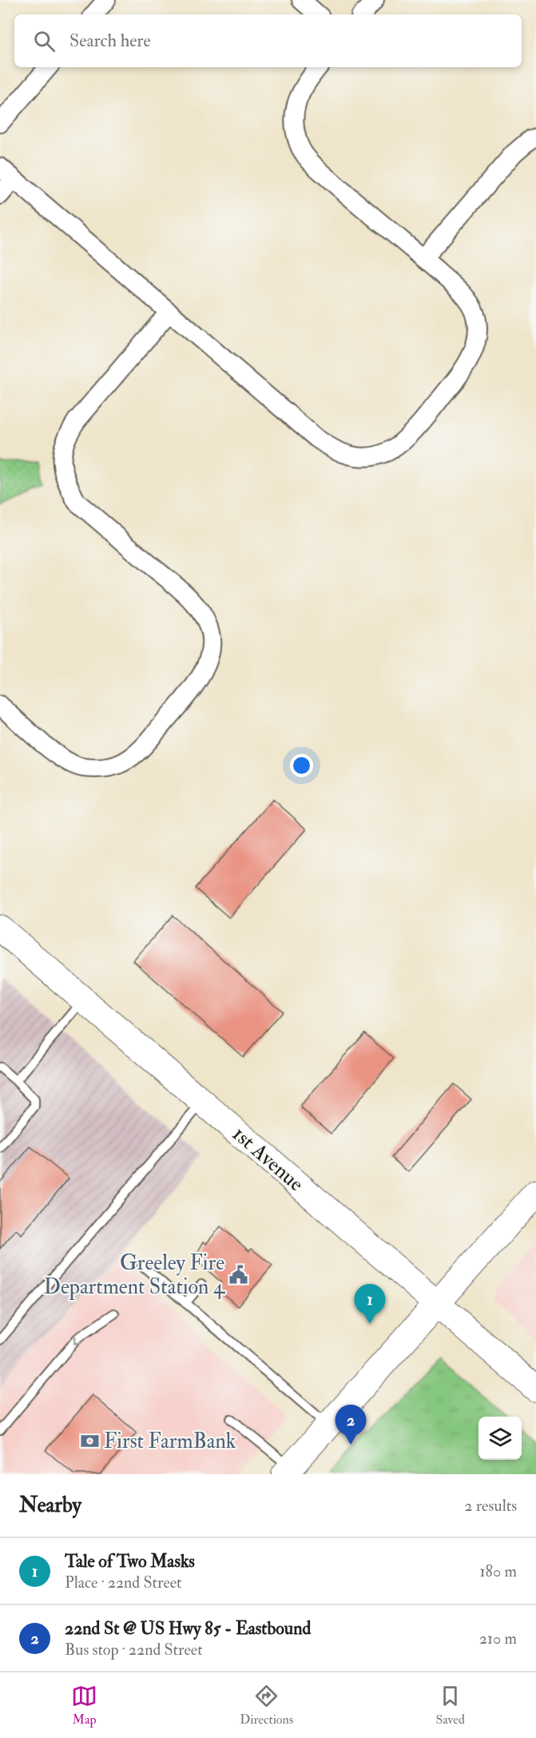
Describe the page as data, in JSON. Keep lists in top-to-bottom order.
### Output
{
  "streets": {
    "main road": ["1st Avenue"]
  },
  "places": {
    "public building": ["Greeley Fire Department Station 4"],
    "bank": ["First FarmBank"]
  },
  "page": {
    "search": "Search here",
    "pins": ["1", "2"],
    "heading": ["Nearby", "2 results"],
    "list": [
      {
        "mark": "1",
        "name": "Tale of Two Masks",
        "note": "Place · 22nd Street",
        "value": "180 m"
      },
      {
        "mark": "2",
        "name": "22nd St @ US Hwy 85 - Eastbound",
        "note": "Bus stop · 22nd Street",
        "value": "210 m"
      }
    ],
    "nav": ["Map", "Directions", "Saved"]
  }
}
